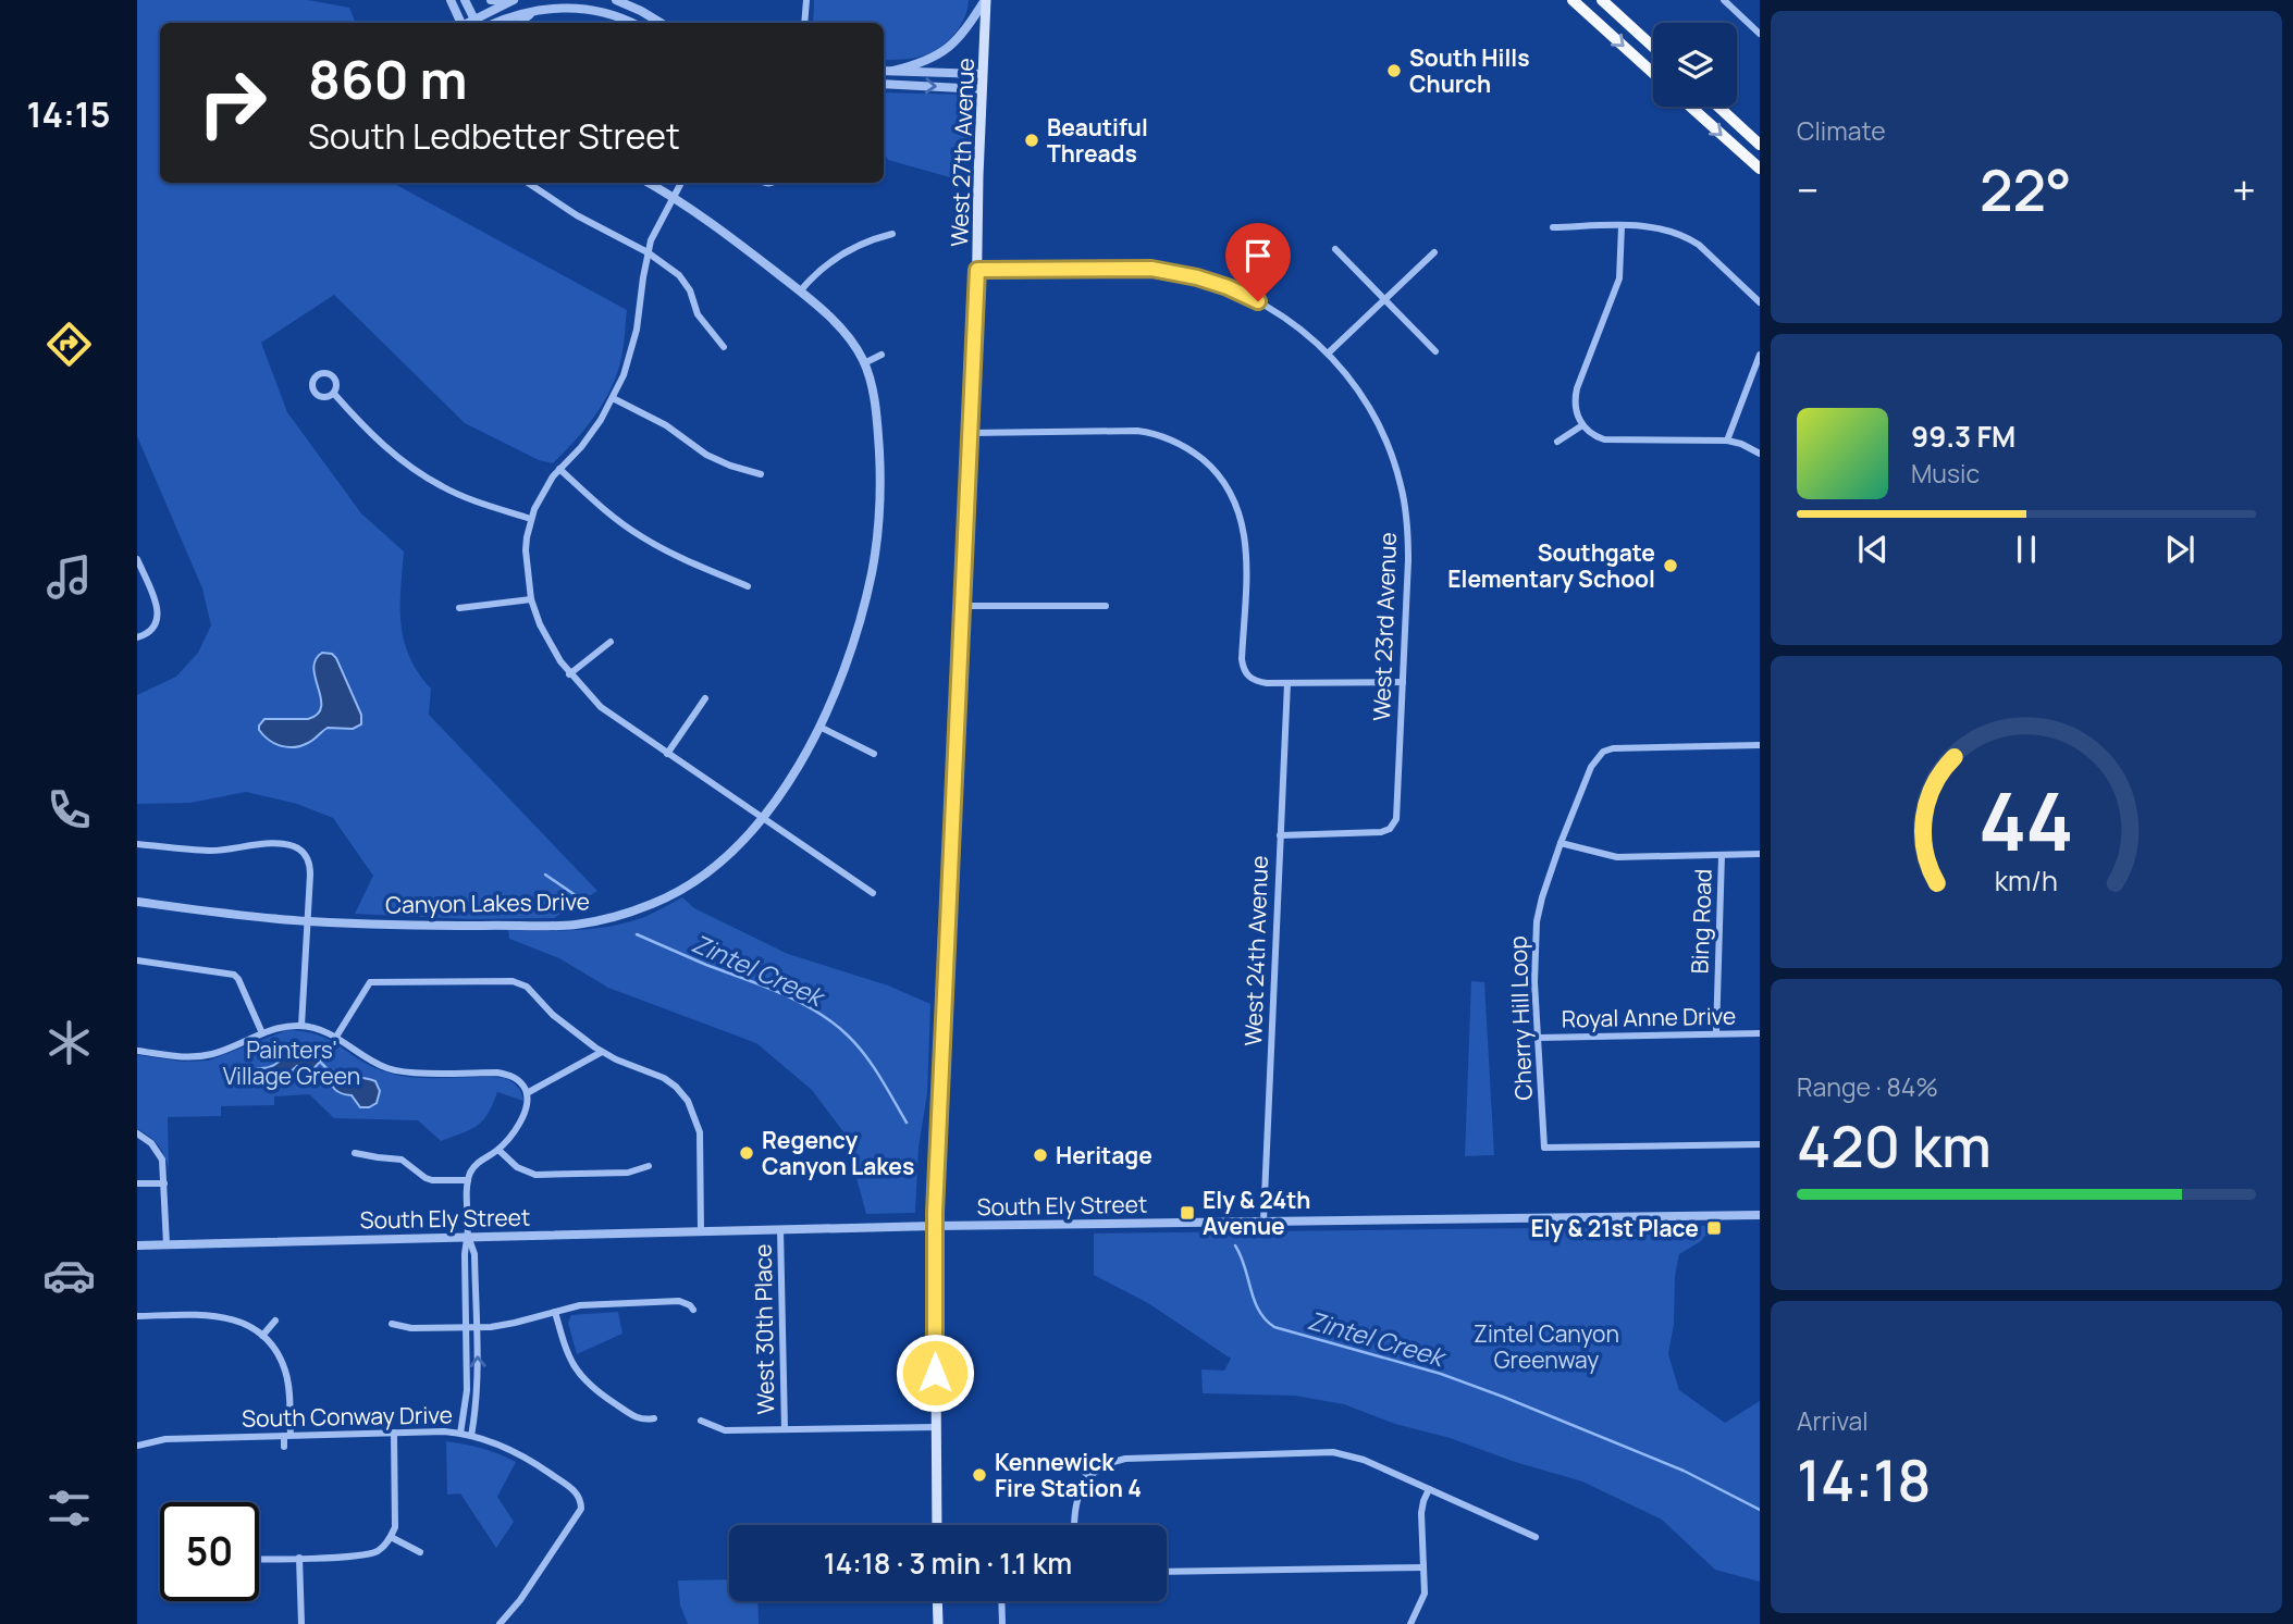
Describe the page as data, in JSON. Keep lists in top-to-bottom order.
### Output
{
  "streets": {
    "main road": ["West 27th Avenue"],
    "street": [
      "West 23rd Avenue",
      "Canyon Lakes Drive",
      "Bing Road",
      "West 24th Avenue",
      "Royal Anne Drive",
      "Cherry Hill Loop",
      "South Ely Street",
      "West 30th Place",
      "South Conway Drive"
    ]
  },
  "crossings": [
    ["West 27th Avenue", "West 23rd Avenue"],
    ["West 27th Avenue", "South Ely Street"],
    ["West 23rd Avenue", "West 24th Avenue"],
    ["Bing Road", "Royal Anne Drive"],
    ["West 24th Avenue", "South Ely Street"],
    ["Royal Anne Drive", "Cherry Hill Loop"],
    ["South Ely Street", "West 30th Place"]
  ],
  "water": ["Zintel Creek"],
  "parks": ["Painters' Village Green", "Zintel Canyon Greenway"],
  "places": {
    "other": [
      "South Hills Church",
      "Beautiful Threads",
      "Southgate Elementary School",
      "Regency Canyon Lakes",
      "Heritage",
      "Kennewick Fire Station 4"
    ],
    "transit": ["Ely & 24th Avenue", "Ely & 21st Place"]
  },
  "page": {
    "tabs": "14:15",
    "tile": [
      "Climate",
      ["Range · 84%", "420 km"],
      ["Arrival", "14:18"]
    ],
    "turn": ["860 m", "South Ledbetter Street"],
    "heat": ["−", "22°", "+"],
    "song": ["99.3 FM", "Music"],
    "limit": "50",
    "trip": "14:18 · 3 min · 1.1 km",
    "gauge": ["44", "km/h"]
  }
}
